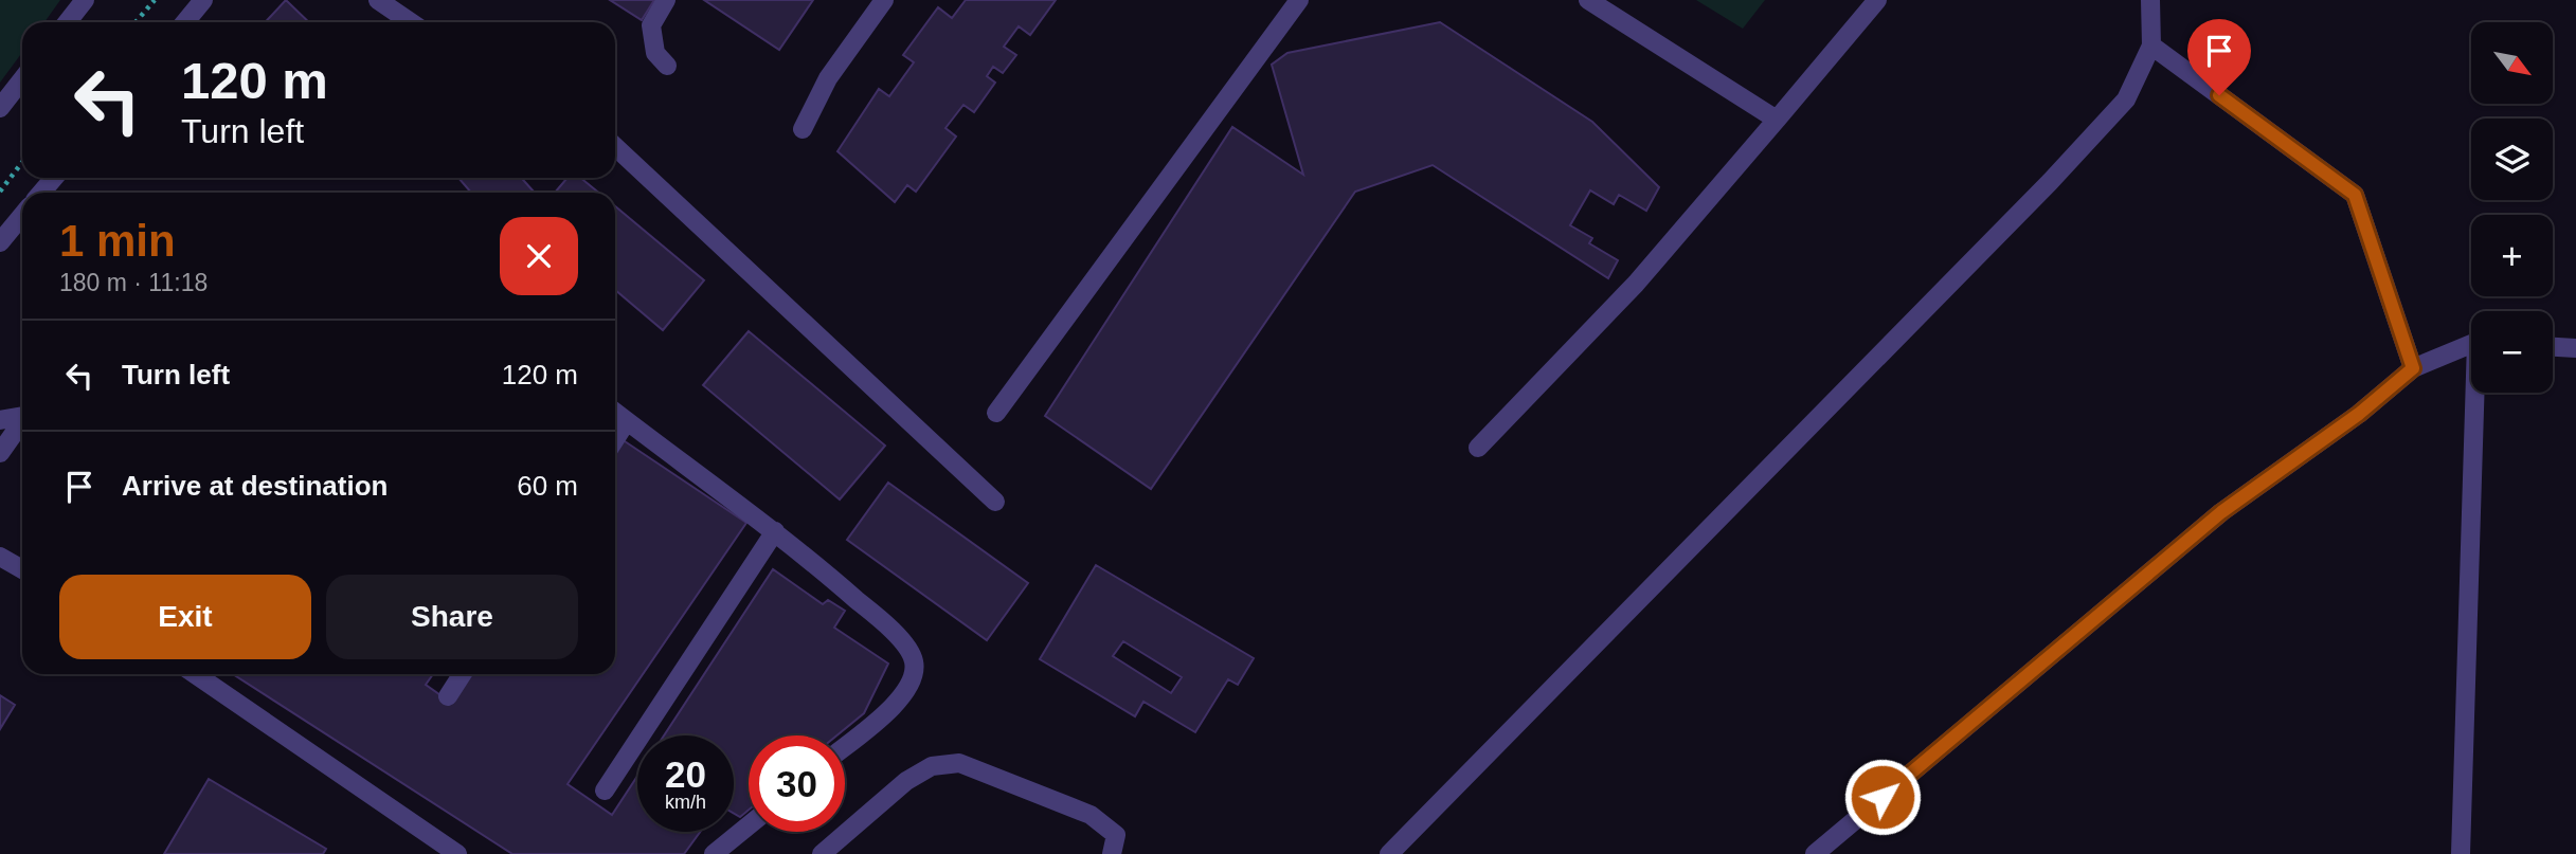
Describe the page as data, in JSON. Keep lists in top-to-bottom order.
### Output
{
  "north": "bottom right",
  "page": {
    "map_buttons": ["+", "−"],
    "turn": ["120 m", "Turn left"],
    "heading": ["1 min", "180 m · 11:18"],
    "list": [
      {
        "name": "Turn left",
        "value": "120 m"
      },
      {
        "name": "Arrive at destination",
        "value": "60 m"
      }
    ],
    "buttons": ["Exit", "Share"],
    "speed": "20 km/h",
    "limit": "30"
  }
}
